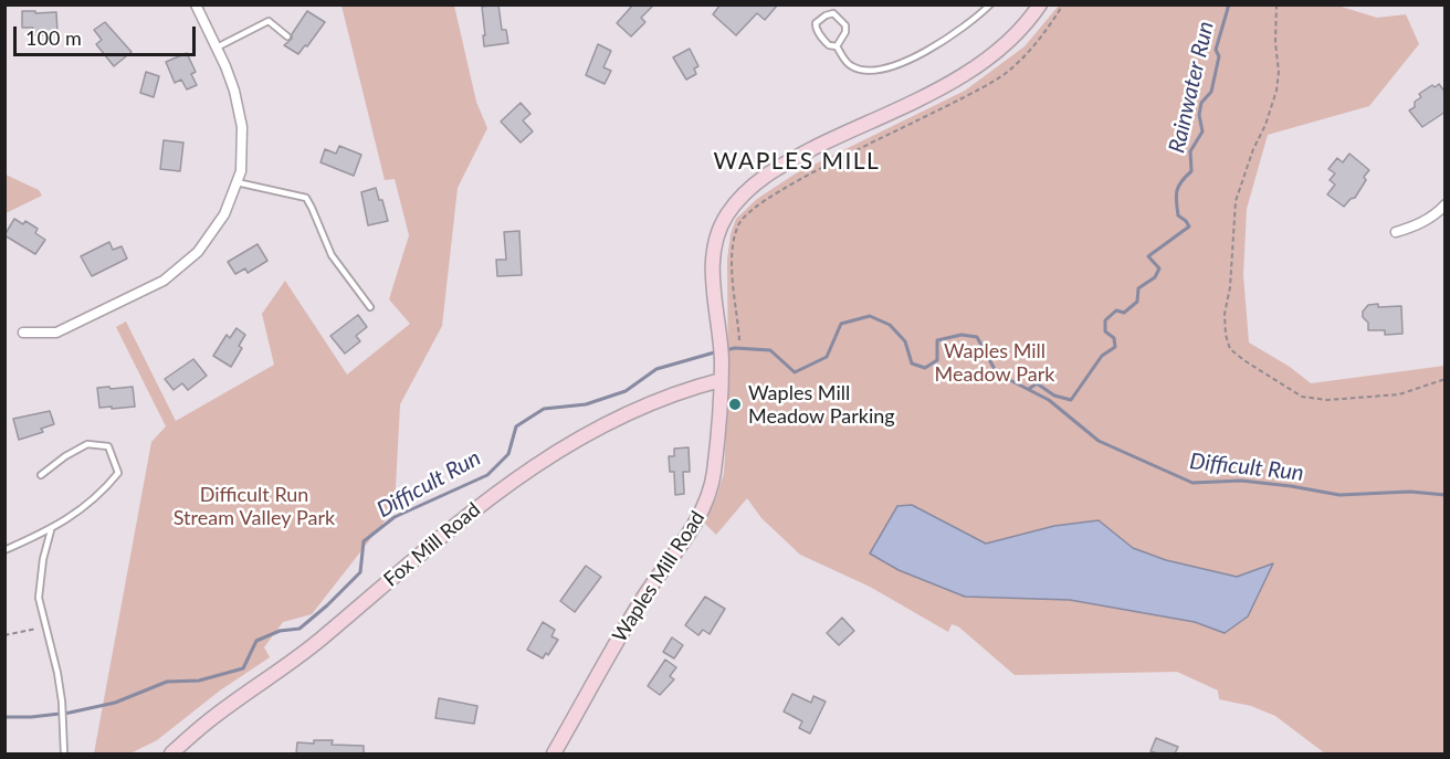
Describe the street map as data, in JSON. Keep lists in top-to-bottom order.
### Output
{
  "streets": {
    "main road": ["Fox Mill Road", "Waples Mill Road"]
  },
  "crossings": [
    ["Fox Mill Road", "Waples Mill Road"]
  ],
  "districts": ["WAPLES MILL"],
  "water": ["Rainwater Run", "Difficult Run"],
  "parks": ["Waples Mill Meadow Park", "Difficult Run Stream Valley Park"],
  "places": ["Waples Mill Meadow Parking"],
  "scale_bar": "100 m"
}
